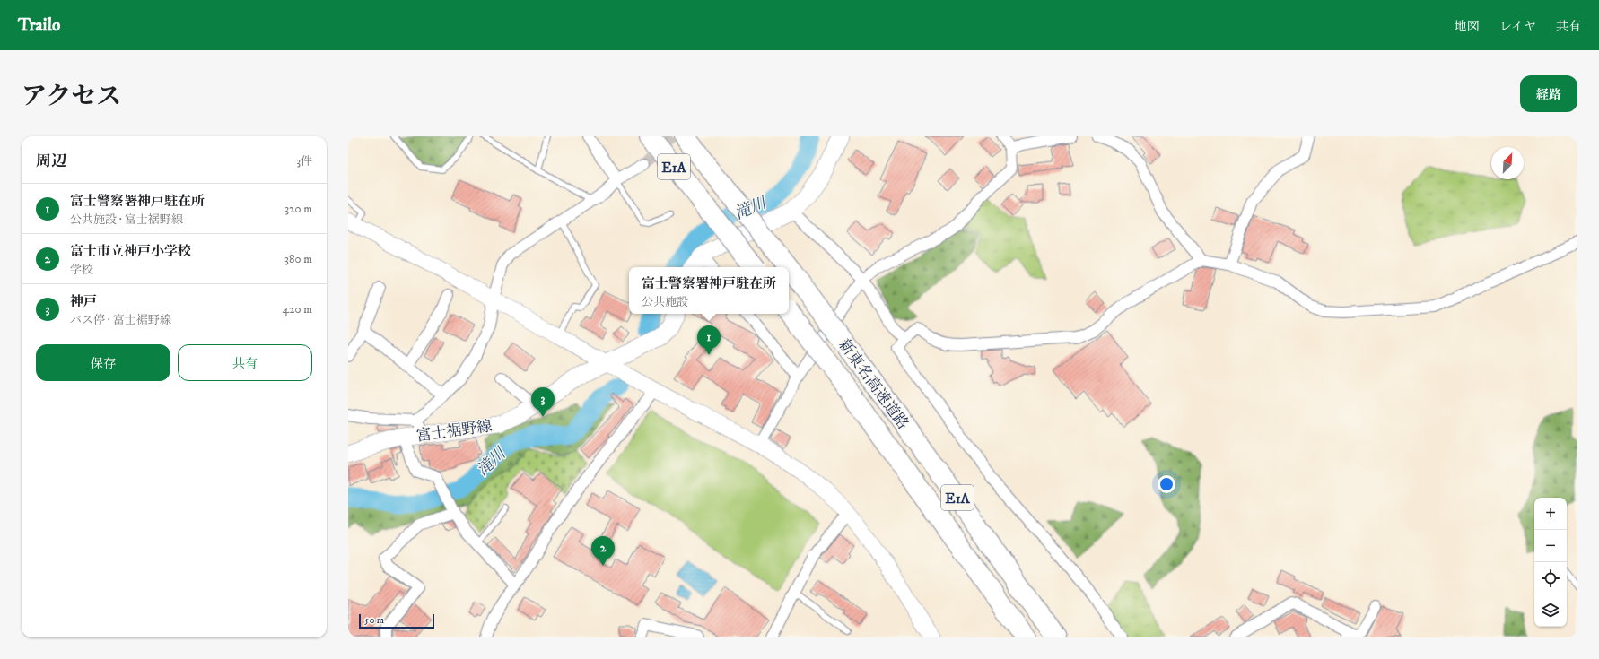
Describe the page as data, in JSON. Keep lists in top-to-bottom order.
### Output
{
  "streets": {
    "highway": ["E1A", "新東名高速道路"],
    "main road": ["富士裾野線"]
  },
  "water": ["滝川"],
  "scale_bar": "50 m",
  "north": "top right",
  "page": {
    "header": "Trailo",
    "nav": ["地図", "レイヤ", "共有"],
    "title": "アクセス",
    "buttons": [
      "経路",
      ["保存", "共有"]
    ],
    "heading": ["周辺", "3件"],
    "list": [
      {
        "mark": "1",
        "name": "富士警察署神戸駐在所",
        "note": "公共施設 · 富士裾野線",
        "value": "320 m"
      },
      {
        "mark": "2",
        "name": "富士市立神戸小学校",
        "note": "学校",
        "value": "380 m"
      },
      {
        "mark": "3",
        "name": "神戸",
        "note": "バス停 · 富士裾野線",
        "value": "420 m"
      }
    ],
    "popup": ["富士警察署神戸駐在所", "公共施設"],
    "pins": ["1", "3", "2"],
    "map_buttons": ["+", "−"],
    "scale": "50 m"
  }
}
